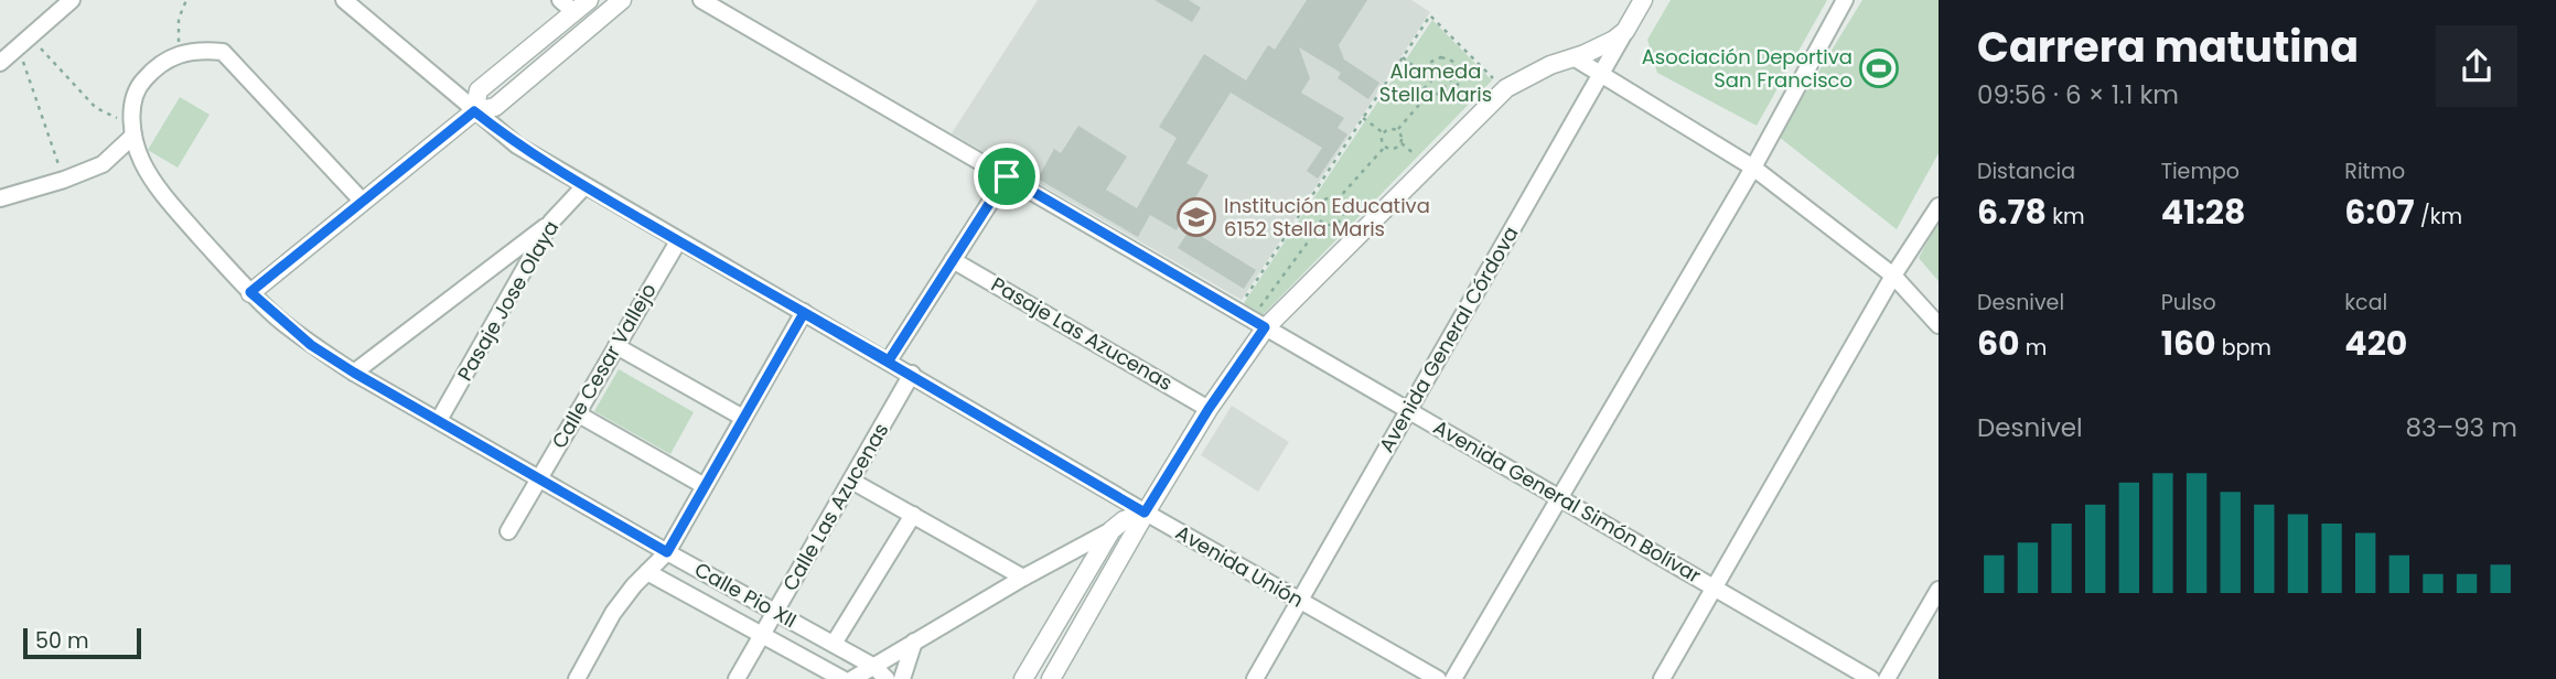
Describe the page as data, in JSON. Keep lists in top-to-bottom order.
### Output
{
  "streets": {
    "street": [
      "Pasaje Jose Olaya",
      "Pasaje Las Azucenas",
      "Avenida General Córdova",
      "Calle Cesar Vallejo",
      "Avenida General Simón Bolívar",
      "Calle Las Azucenas",
      "Avenida Unión",
      "Calle Pio XII"
    ]
  },
  "crossings": [
    ["Pasaje Jose Olaya", "Avenida Unión"],
    ["Pasaje Jose Olaya", "Calle Pio XII"],
    ["Avenida General Córdova", "Avenida General Simón Bolívar"],
    ["Avenida General Córdova", "Avenida Unión"],
    ["Calle Cesar Vallejo", "Avenida Unión"],
    ["Calle Cesar Vallejo", "Calle Pio XII"],
    ["Calle Las Azucenas", "Avenida Unión"],
    ["Calle Las Azucenas", "Calle Pio XII"]
  ],
  "parks": ["Alameda Stella Maris"],
  "places": {
    "sports": ["Asociación Deportiva San Francisco"],
    "school or university": ["Institución Educativa 6152 Stella Maris"]
  },
  "scale_bar": "50 m",
  "page": {
    "heading": ["Carrera matutina", "09:56 · 6 × 1.1 km"],
    "stats": [
      ["Distancia", "6.78 km"],
      ["Tiempo", "41:28"],
      ["Ritmo", "6:07 /km"],
      ["Desnivel", "60 m"],
      ["Pulso", "160 bpm"],
      ["kcal", "420"]
    ],
    "chart": ["Desnivel", "83–93 m"],
    "scale": "50 m"
  }
}
